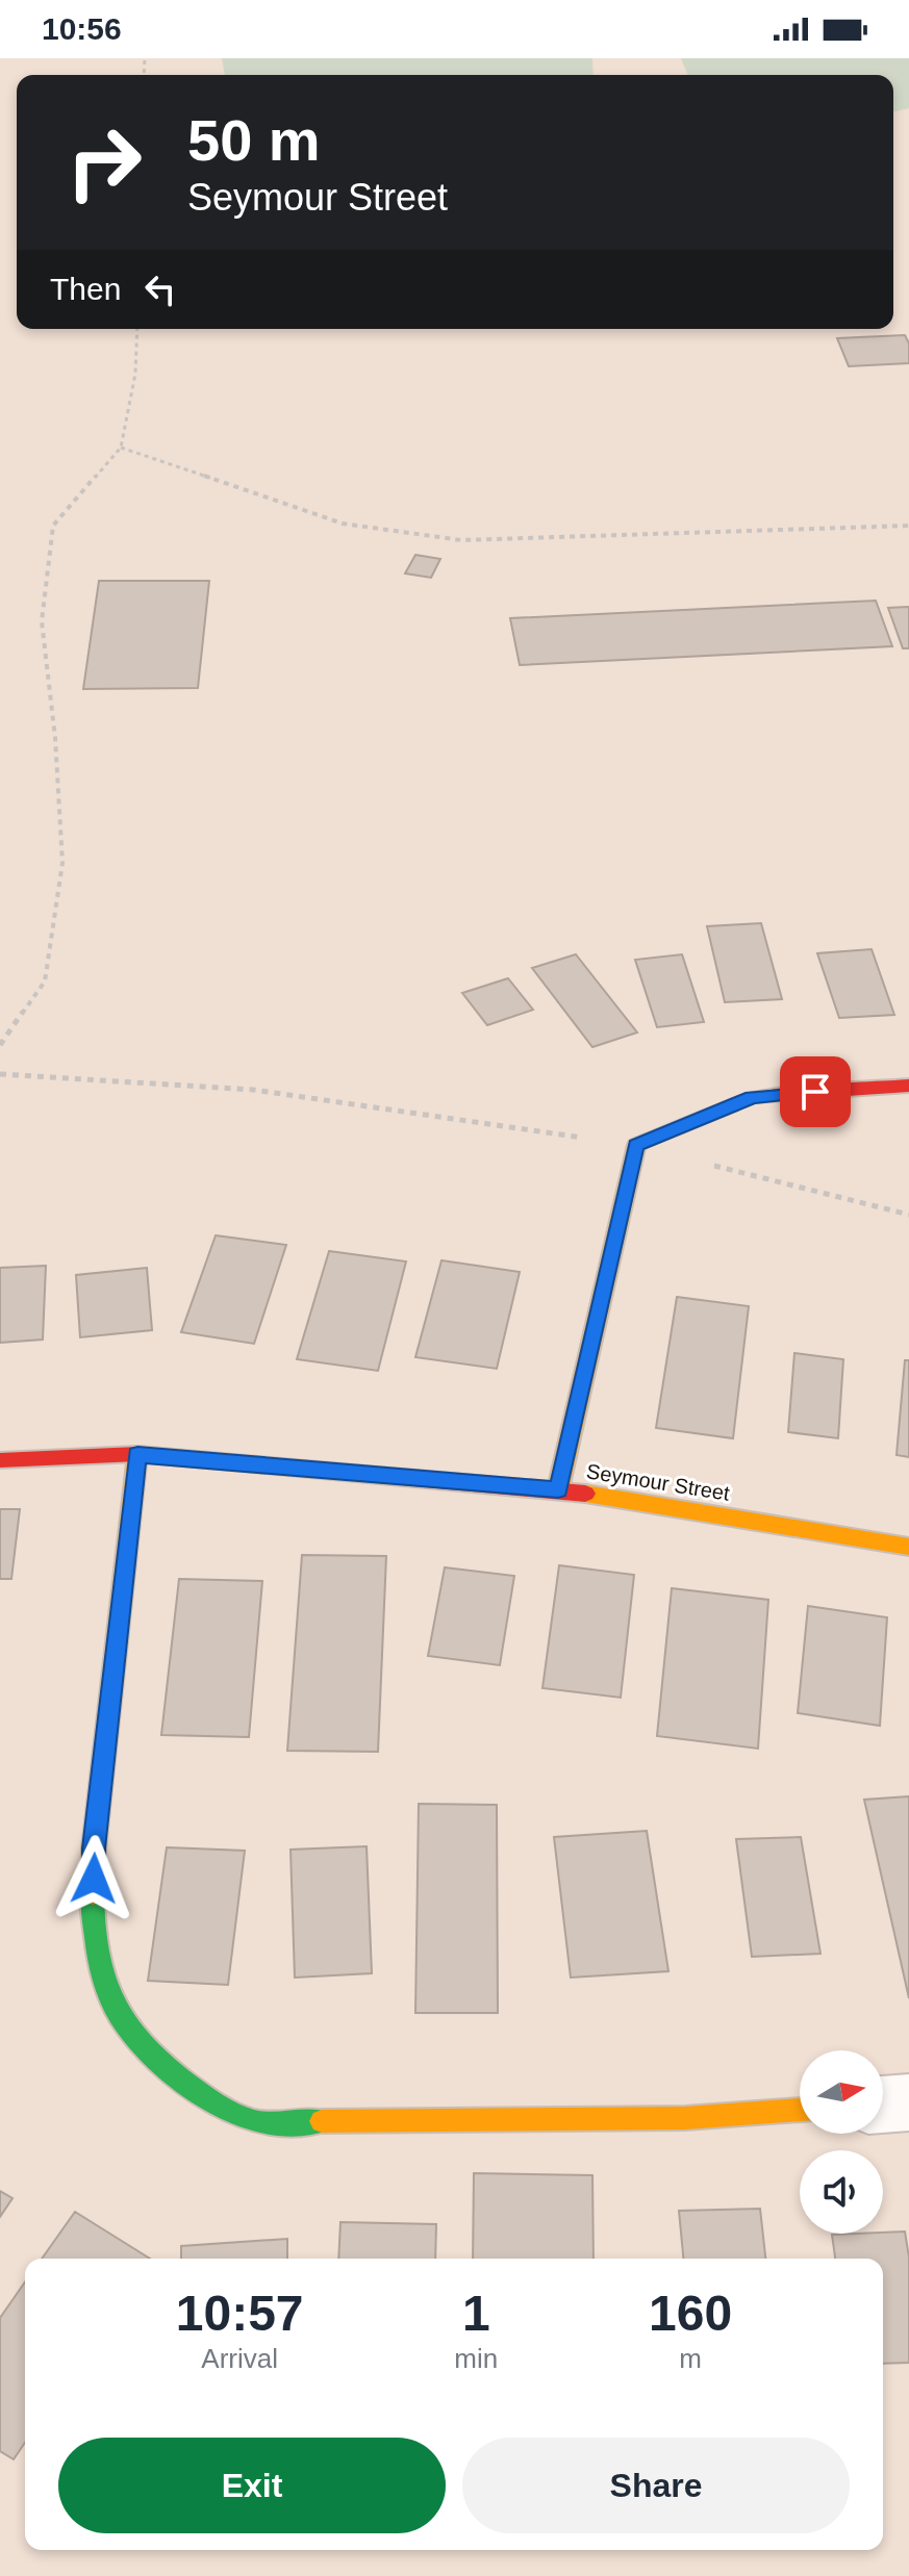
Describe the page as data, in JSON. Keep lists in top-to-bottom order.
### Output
{
  "streets": {
    "street": ["Seymour Street"]
  },
  "north": "right",
  "page": {
    "status": "10:56",
    "turn": ["50 m", "Seymour Street"],
    "then": "Then",
    "eta": [
      "10:57",
      "Arrival",
      "1",
      "min",
      "160",
      "m"
    ],
    "buttons": ["Exit", "Share"]
  }
}
